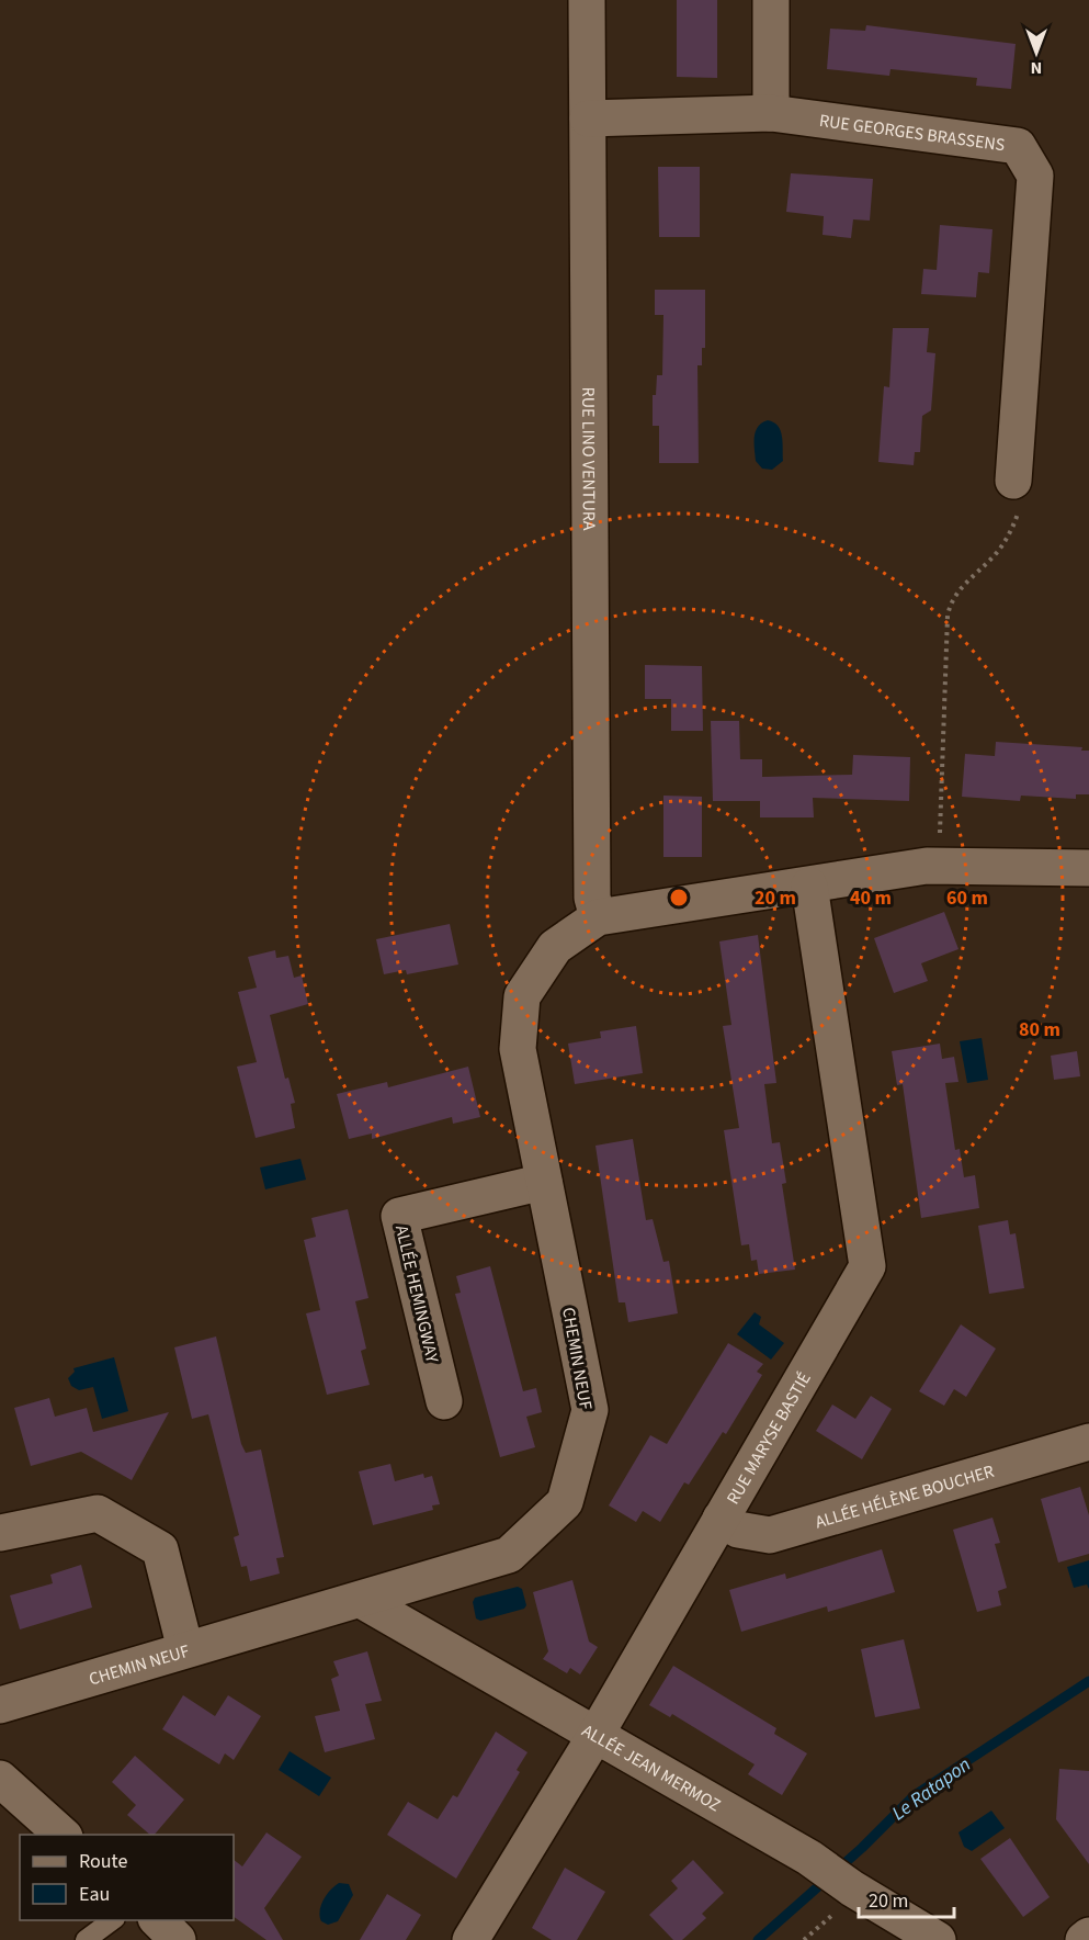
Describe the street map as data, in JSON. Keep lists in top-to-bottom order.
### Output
{
  "streets": {
    "street": [
      "RUE GEORGES BRASSENS",
      "RUE LINO VENTURA",
      "ALLÉE HEMINGWAY",
      "CHEMIN NEUF",
      "RUE MARYSE BASTIÉ",
      "ALLÉE HÉLÈNE BOUCHER",
      "ALLÉE JEAN MERMOZ"
    ]
  },
  "crossings": [
    ["RUE GEORGES BRASSENS", "RUE LINO VENTURA"],
    ["RUE LINO VENTURA", "CHEMIN NEUF"],
    ["ALLÉE HEMINGWAY", "CHEMIN NEUF"],
    ["CHEMIN NEUF", "ALLÉE JEAN MERMOZ"],
    ["RUE MARYSE BASTIÉ", "ALLÉE HÉLÈNE BOUCHER"],
    ["RUE MARYSE BASTIÉ", "ALLÉE JEAN MERMOZ"]
  ],
  "water": ["Le Ratapon"],
  "legend": ["Route", "Eau"],
  "scale_bar": "20 m",
  "north": "bottom",
  "rings": [
    "20 m",
    "40 m",
    "60 m",
    "80 m"
  ]
}
